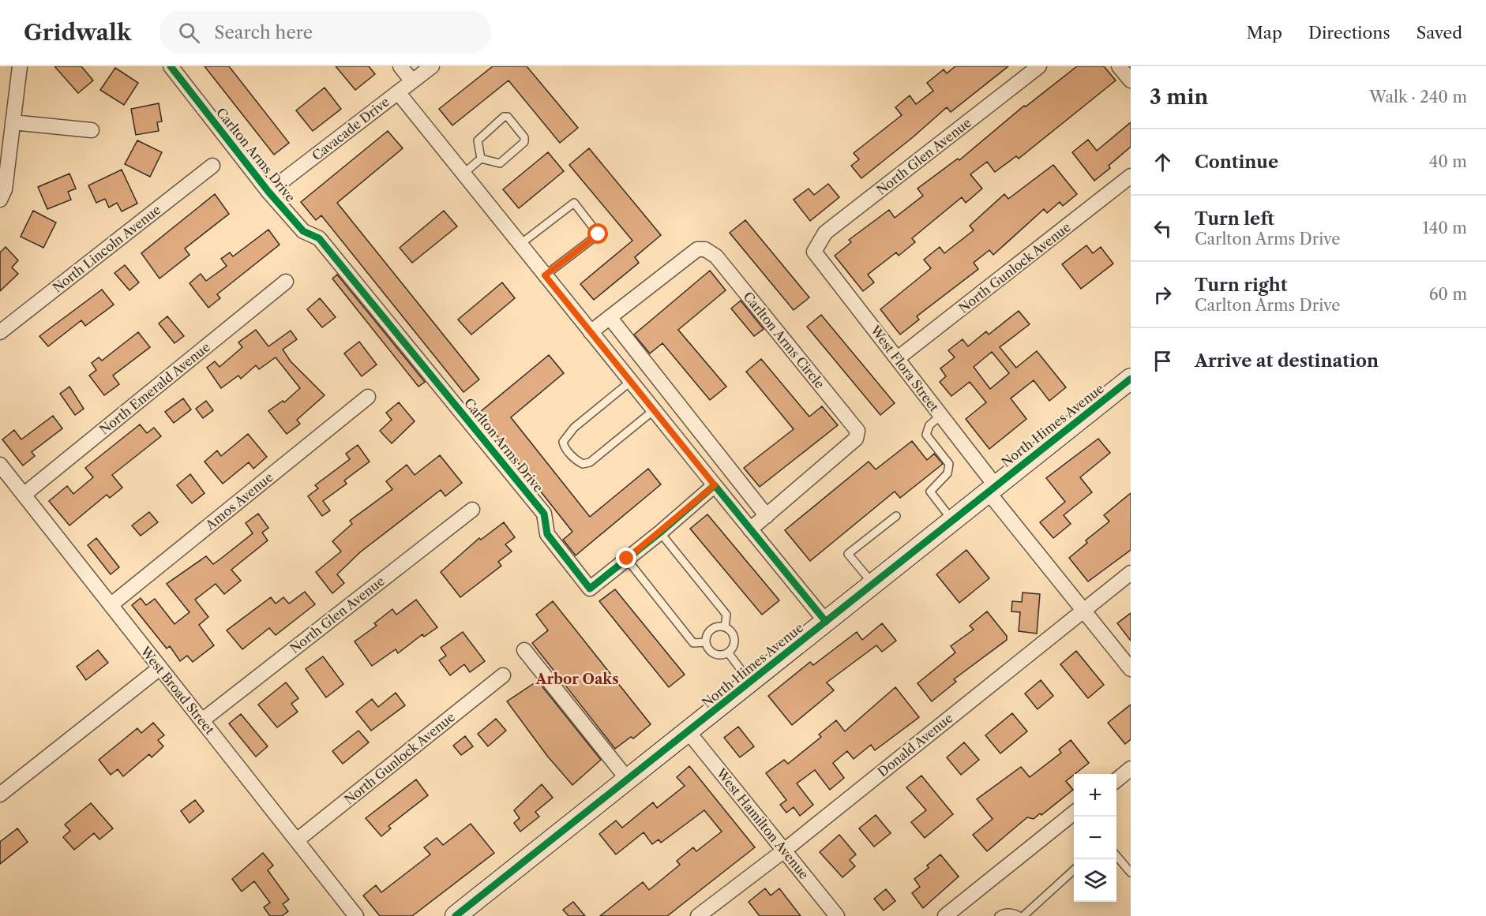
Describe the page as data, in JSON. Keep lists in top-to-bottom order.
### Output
{
  "streets": {
    "street": [
      "Cavacade Drive",
      "Carlton Arms Drive",
      "North Glen Avenue",
      "North Lincoln Avenue",
      "North Gunlock Avenue",
      "Carlton Arms Circle",
      "West Flora Street",
      "North Emerald Avenue",
      "North Himes Avenue",
      "Amos Avenue",
      "West Broad Street",
      "Donald Avenue",
      "West Hamilton Avenue"
    ]
  },
  "crossings": [
    ["Cavacade Drive", "Carlton Arms Drive"],
    ["North Glen Avenue", "West Flora Street"],
    ["North Glen Avenue", "West Broad Street"],
    ["North Gunlock Avenue", "West Flora Street"],
    ["North Gunlock Avenue", "West Broad Street"],
    ["West Flora Street", "North Himes Avenue"],
    ["West Flora Street", "Donald Avenue"],
    ["North Emerald Avenue", "West Broad Street"],
    ["North Himes Avenue", "West Hamilton Avenue"],
    ["Amos Avenue", "West Broad Street"],
    ["Donald Avenue", "West Hamilton Avenue"]
  ],
  "districts": ["Arbor Oaks"],
  "page": {
    "header": "Gridwalk",
    "search": "Search here",
    "nav": ["Map", "Directions", "Saved"],
    "heading": ["3 min", "Walk · 240 m"],
    "list": [
      ["Continue", "40 m"],
      ["Turn left", "Carlton Arms Drive", "140 m"],
      ["Turn right", "Carlton Arms Drive", "60 m"],
      "Arrive at destination"
    ],
    "map_buttons": ["+", "−"]
  }
}
